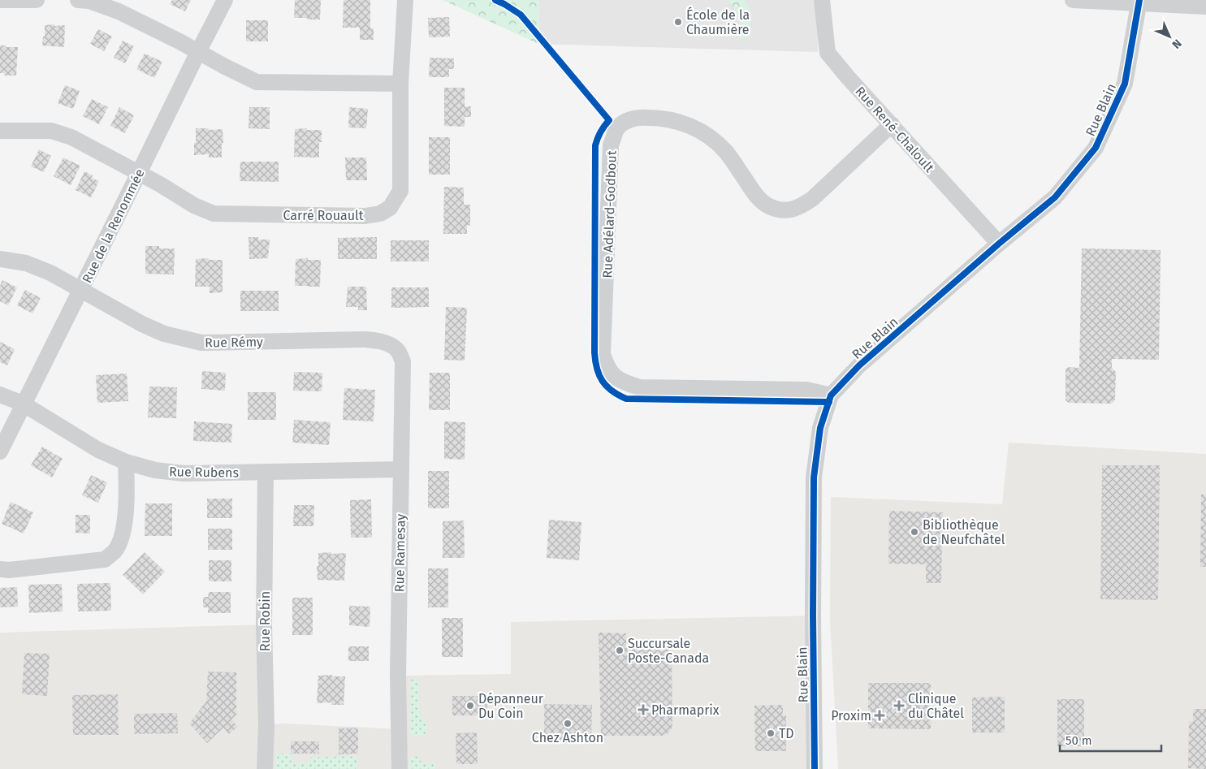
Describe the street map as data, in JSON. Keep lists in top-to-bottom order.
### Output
{
  "streets": {
    "street": [
      "Rue Blain",
      "Rue René-Chaloult",
      "Rue Adélard-Godbout",
      "Carré Rouault",
      "Rue de la Renommée",
      "Rue Rémy",
      "Rue Rubens",
      "Rue Ramesay",
      "Rue Robin"
    ]
  },
  "crossings": [
    ["Rue Blain", "Rue René-Chaloult"],
    ["Rue Blain", "Rue Adélard-Godbout"],
    ["Rue René-Chaloult", "Rue Adélard-Godbout"],
    ["Carré Rouault", "Rue de la Renommée"],
    ["Rue de la Renommée", "Rue Rémy"],
    ["Rue de la Renommée", "Rue Rubens"],
    ["Rue Rémy", "Rue Ramesay"],
    ["Rue Rubens", "Rue Ramesay"],
    ["Rue Rubens", "Rue Robin"]
  ],
  "places": {
    "other": [
      "École de la Chaumière",
      "Bibliothèque de Neufchâtel",
      "Succursale Poste-Canada",
      "Dépanneur Du Coin",
      "Chez Ashton",
      "TD"
    ],
    "health": ["Clinique du Châtel", "Pharmaprix", "Proxim"]
  },
  "scale_bar": "50 m",
  "north": "bottom right"
}
